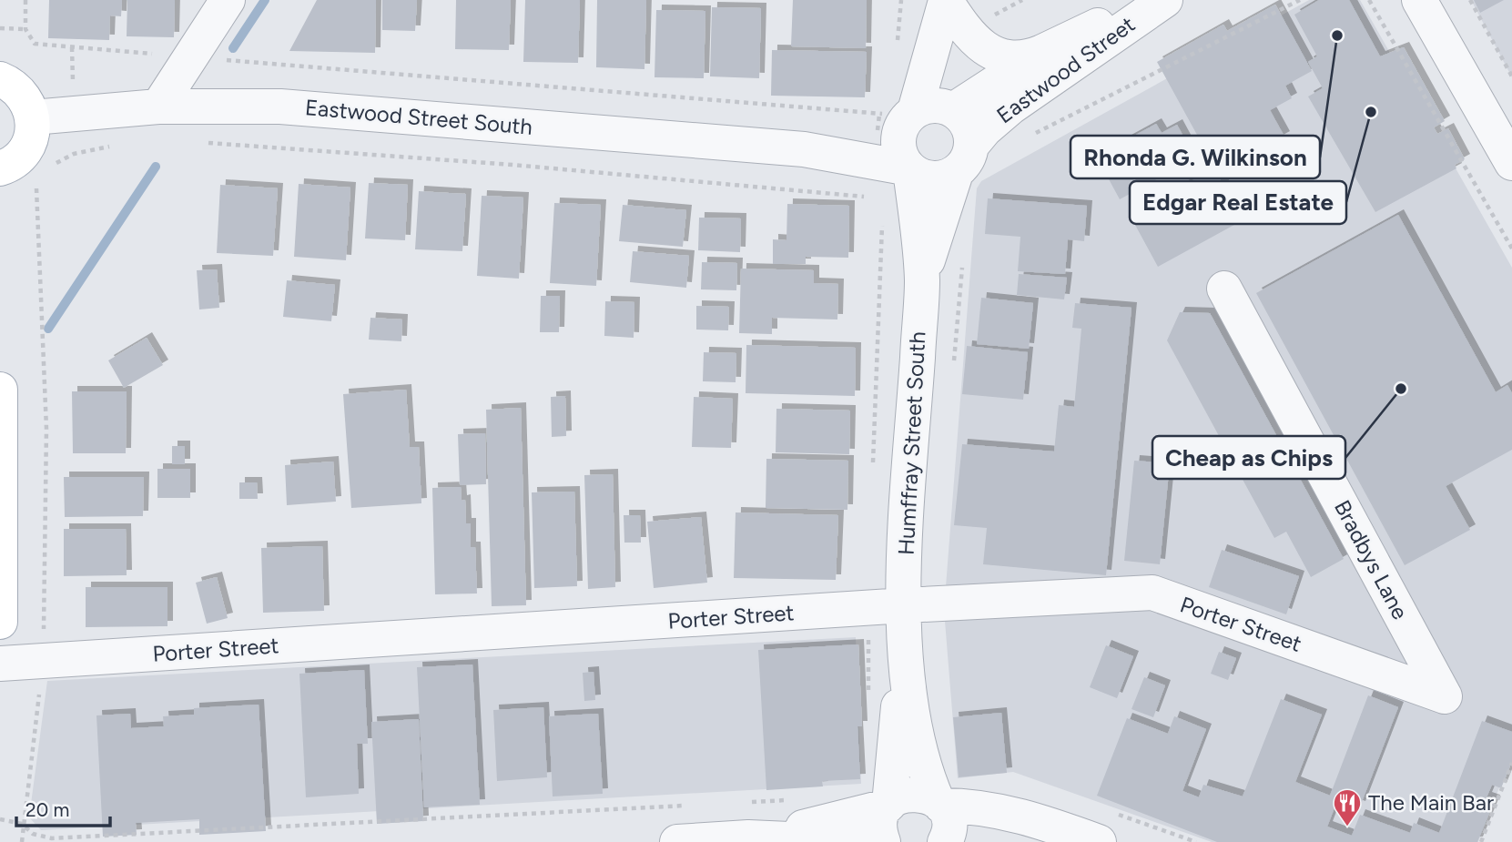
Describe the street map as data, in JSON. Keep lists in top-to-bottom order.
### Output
{
  "streets": {
    "street": [
      "Eastwood Street",
      "Eastwood Street South",
      "Humffray Street South",
      "Bradbys Lane",
      "Porter Street"
    ]
  },
  "crossings": [
    ["Eastwood Street", "Eastwood Street South"],
    ["Eastwood Street", "Humffray Street South"],
    ["Eastwood Street South", "Humffray Street South"],
    ["Humffray Street South", "Porter Street"],
    ["Bradbys Lane", "Porter Street"]
  ],
  "places": {
    "other": ["Rhonda G. Wilkinson", "Edgar Real Estate", "Cheap as Chips"],
    "restaurant": ["The Main Bar"]
  },
  "scale_bar": "20 m"
}
